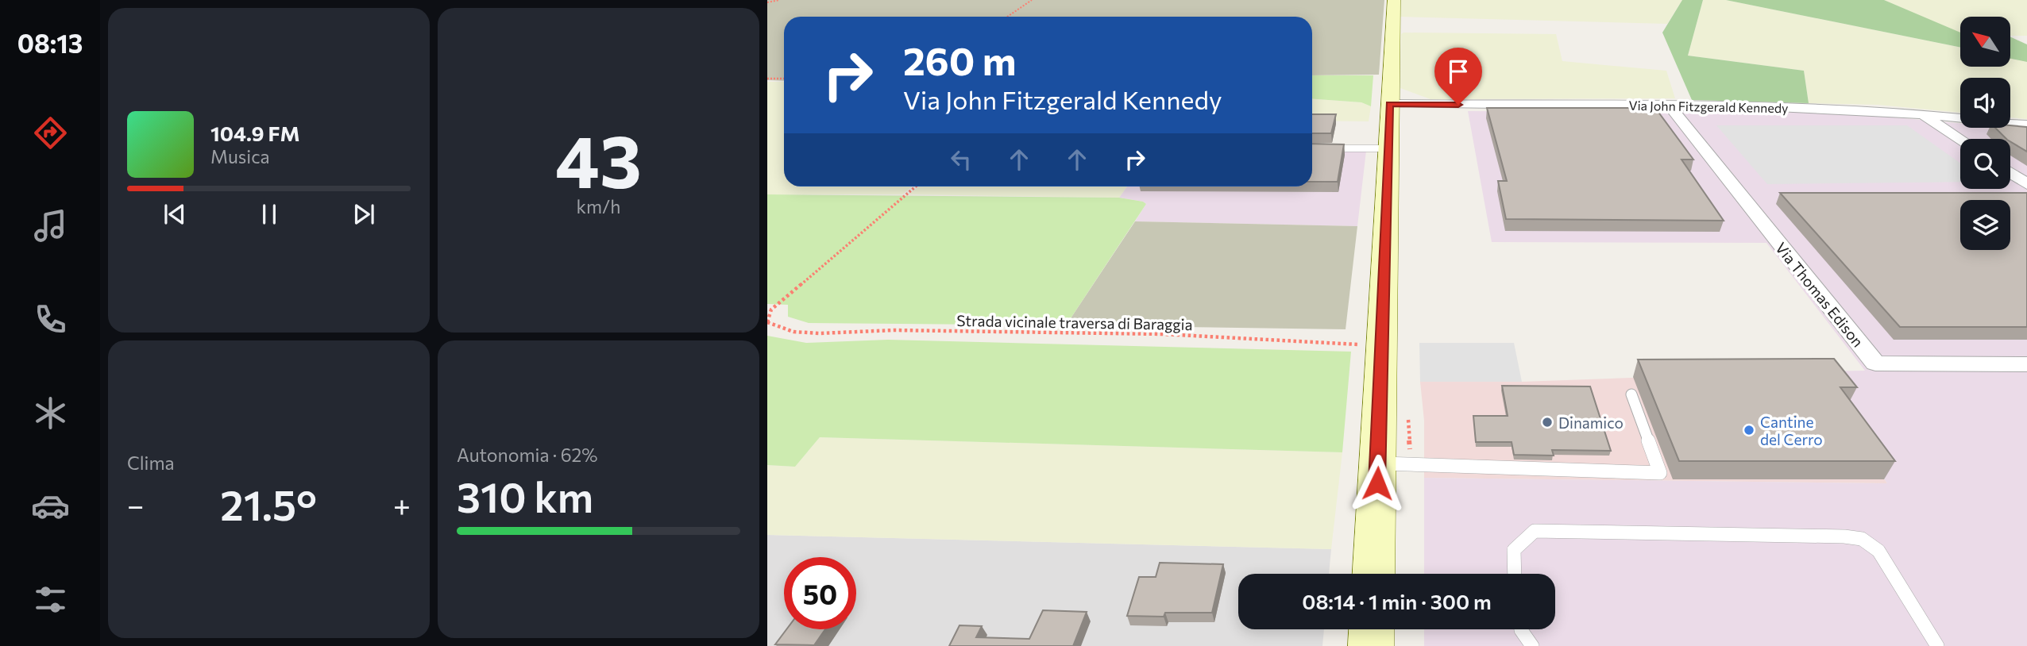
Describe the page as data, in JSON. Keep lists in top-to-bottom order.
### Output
{
  "streets": {
    "street": ["Via John Fitzgerald Kennedy", "Via Thomas Edison"],
    "path": ["Strada vicinale traversa di Baraggia"]
  },
  "crossings": [
    ["Via John Fitzgerald Kennedy", "Via Thomas Edison"]
  ],
  "places": ["Dinamico", "Cantine del Cerro"],
  "north": "top left",
  "page": {
    "tabs": "08:13",
    "tile": [
      ["43", "km/h"],
      "Clima",
      ["Autonomia · 62%", "310 km"]
    ],
    "turn": ["260 m", "Via John Fitzgerald Kennedy"],
    "song": ["104.9 FM", "Musica"],
    "heat": ["−", "21.5°", "+"],
    "limit": "50",
    "trip": "08:14 · 1 min · 300 m"
  }
}
